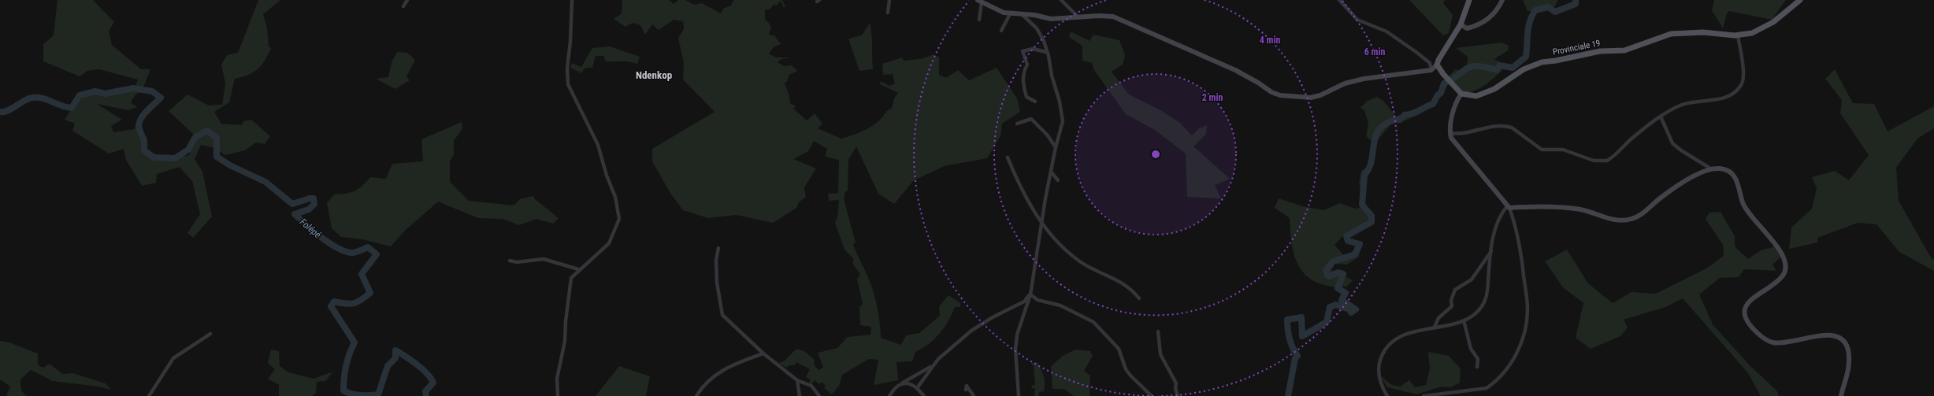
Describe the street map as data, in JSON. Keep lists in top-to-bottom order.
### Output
{
  "streets": {
    "main road": ["Provinciale 19"]
  },
  "districts": ["Ndenkop"],
  "water": ["Folépé"],
  "rings": ["4 min", "6 min", "2 min"]
}
